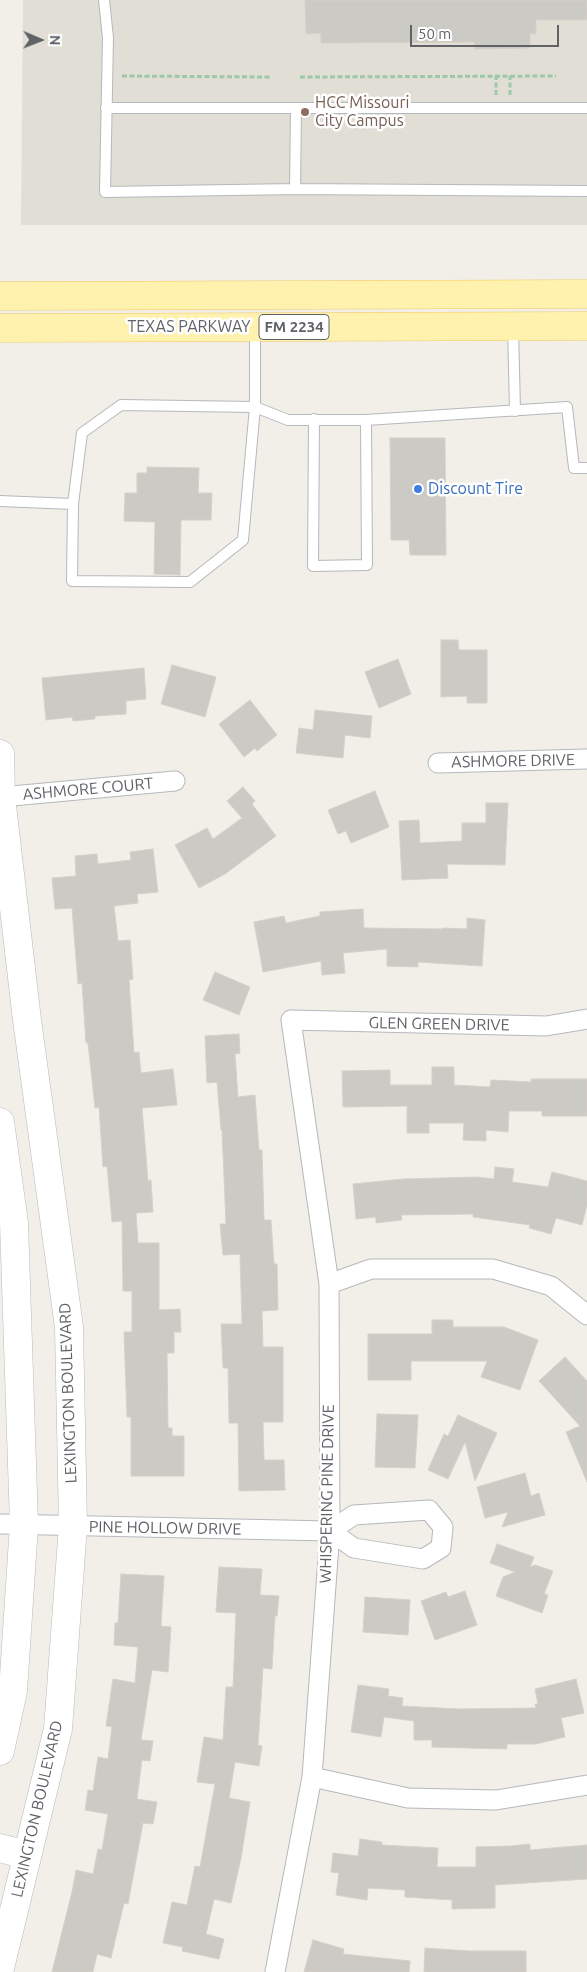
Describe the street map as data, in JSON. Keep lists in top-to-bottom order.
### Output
{
  "streets": {
    "main road": ["TEXAS PARKWAY", "FM 2234"],
    "street": [
      "ASHMORE DRIVE",
      "ASHMORE COURT",
      "GLEN GREEN DRIVE",
      "LEXINGTON BOULEVARD",
      "WHISPERING PINE DRIVE",
      "PINE HOLLOW DRIVE"
    ]
  },
  "crossings": [
    ["ASHMORE COURT", "LEXINGTON BOULEVARD"],
    ["GLEN GREEN DRIVE", "WHISPERING PINE DRIVE"],
    ["LEXINGTON BOULEVARD", "PINE HOLLOW DRIVE"],
    ["WHISPERING PINE DRIVE", "PINE HOLLOW DRIVE"]
  ],
  "places": ["HCC Missouri City Campus", "Discount Tire"],
  "scale_bar": "50 m",
  "north": "right"
}
